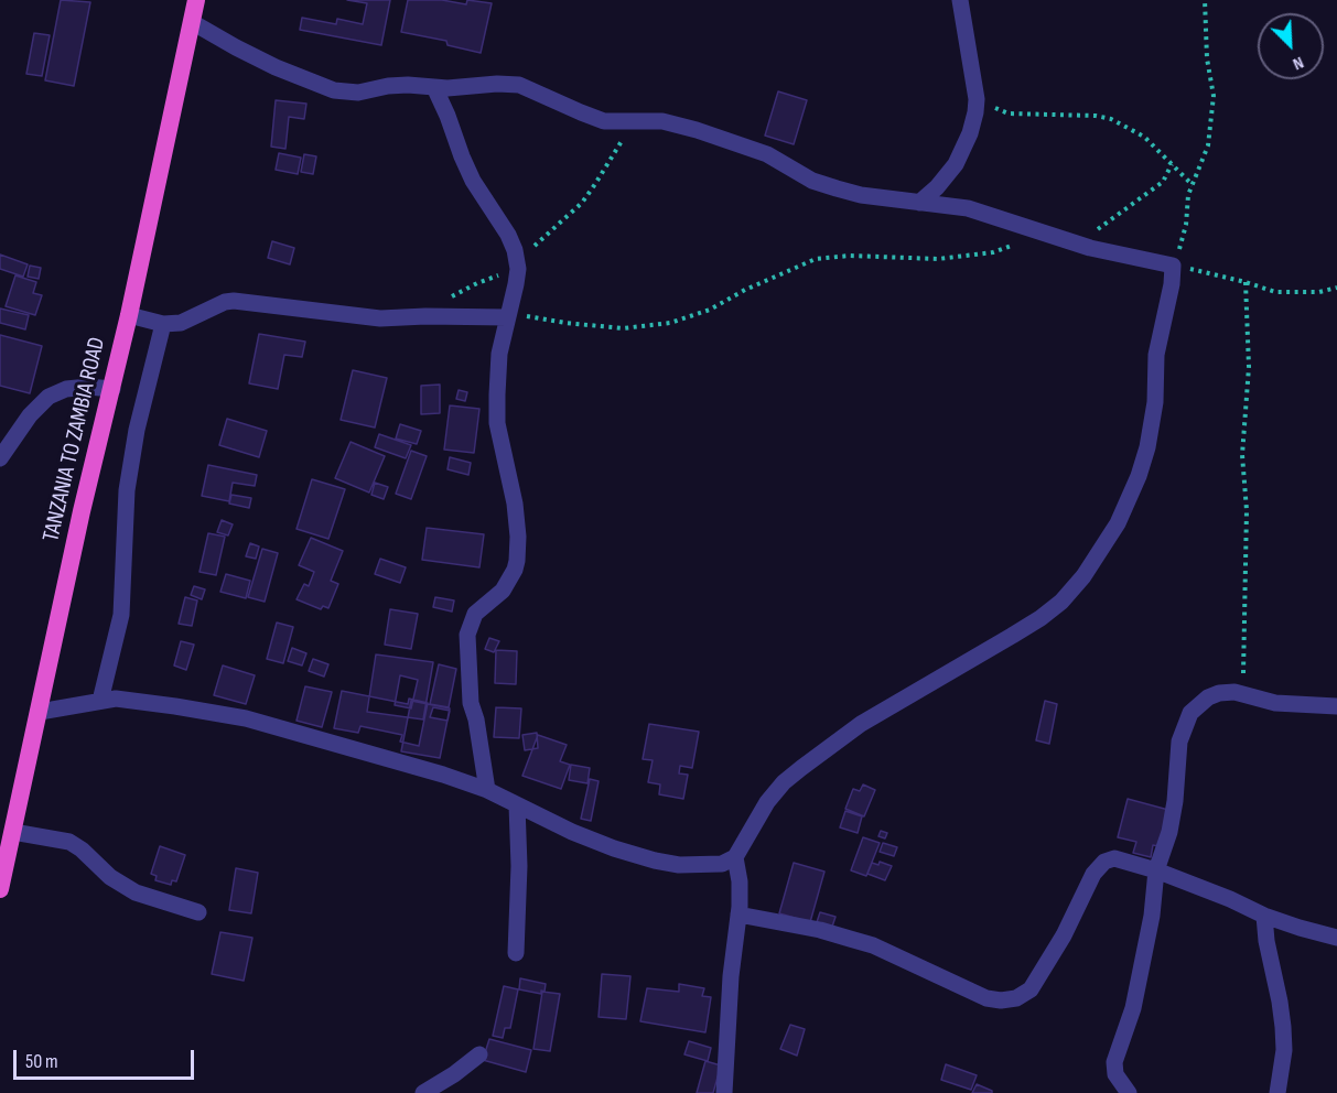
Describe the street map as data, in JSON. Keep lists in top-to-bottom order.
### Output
{
  "streets": {
    "highway": ["TANZANIA TO ZAMBIA ROAD"]
  },
  "scale_bar": "50 m",
  "north": "bottom right"
}
